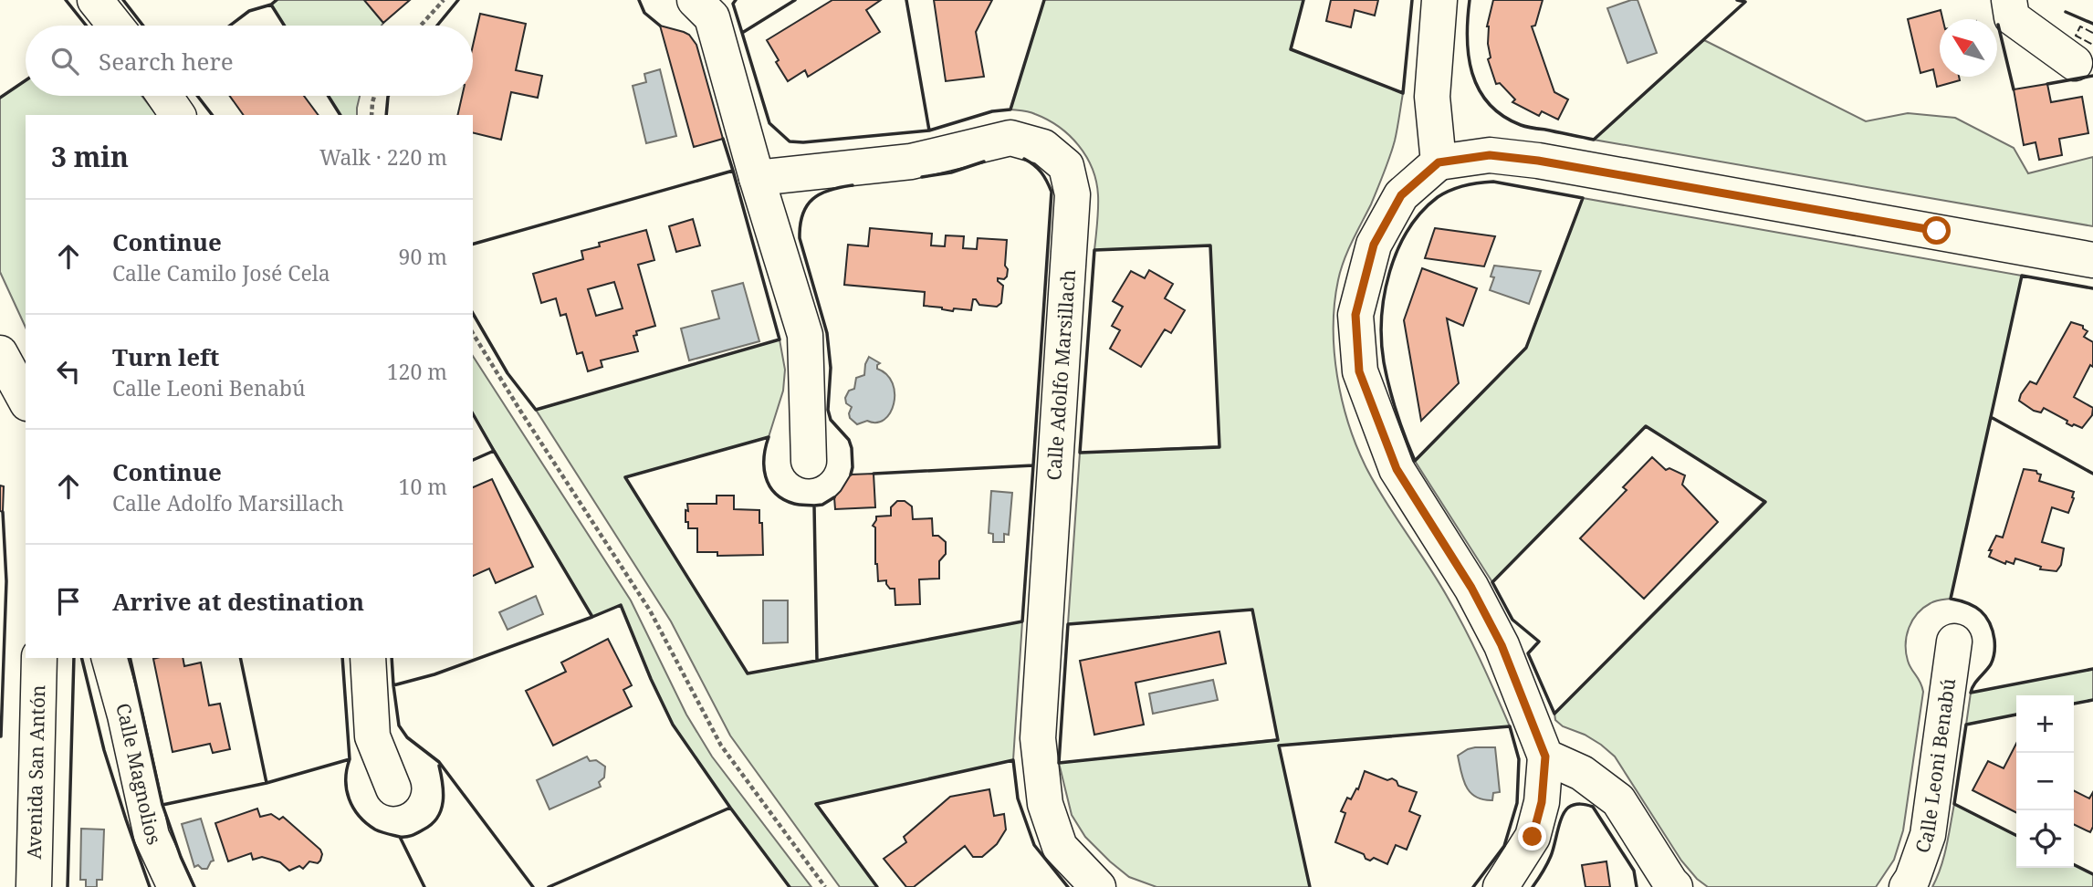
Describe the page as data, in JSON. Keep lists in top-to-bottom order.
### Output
{
  "streets": {
    "street": [
      "Calle Adolfo Marsillach",
      "Calle Leoni Benabú",
      "Avenida San Antón",
      "Calle Magnolios"
    ]
  },
  "north": "top left",
  "page": {
    "search": "Search here",
    "heading": ["3 min", "Walk · 220 m"],
    "list": [
      ["Continue", "Calle Camilo José Cela", "90 m"],
      ["Turn left", "Calle Leoni Benabú", "120 m"],
      ["Continue", "Calle Adolfo Marsillach", "10 m"],
      "Arrive at destination"
    ],
    "map_buttons": ["+", "−"]
  }
}
